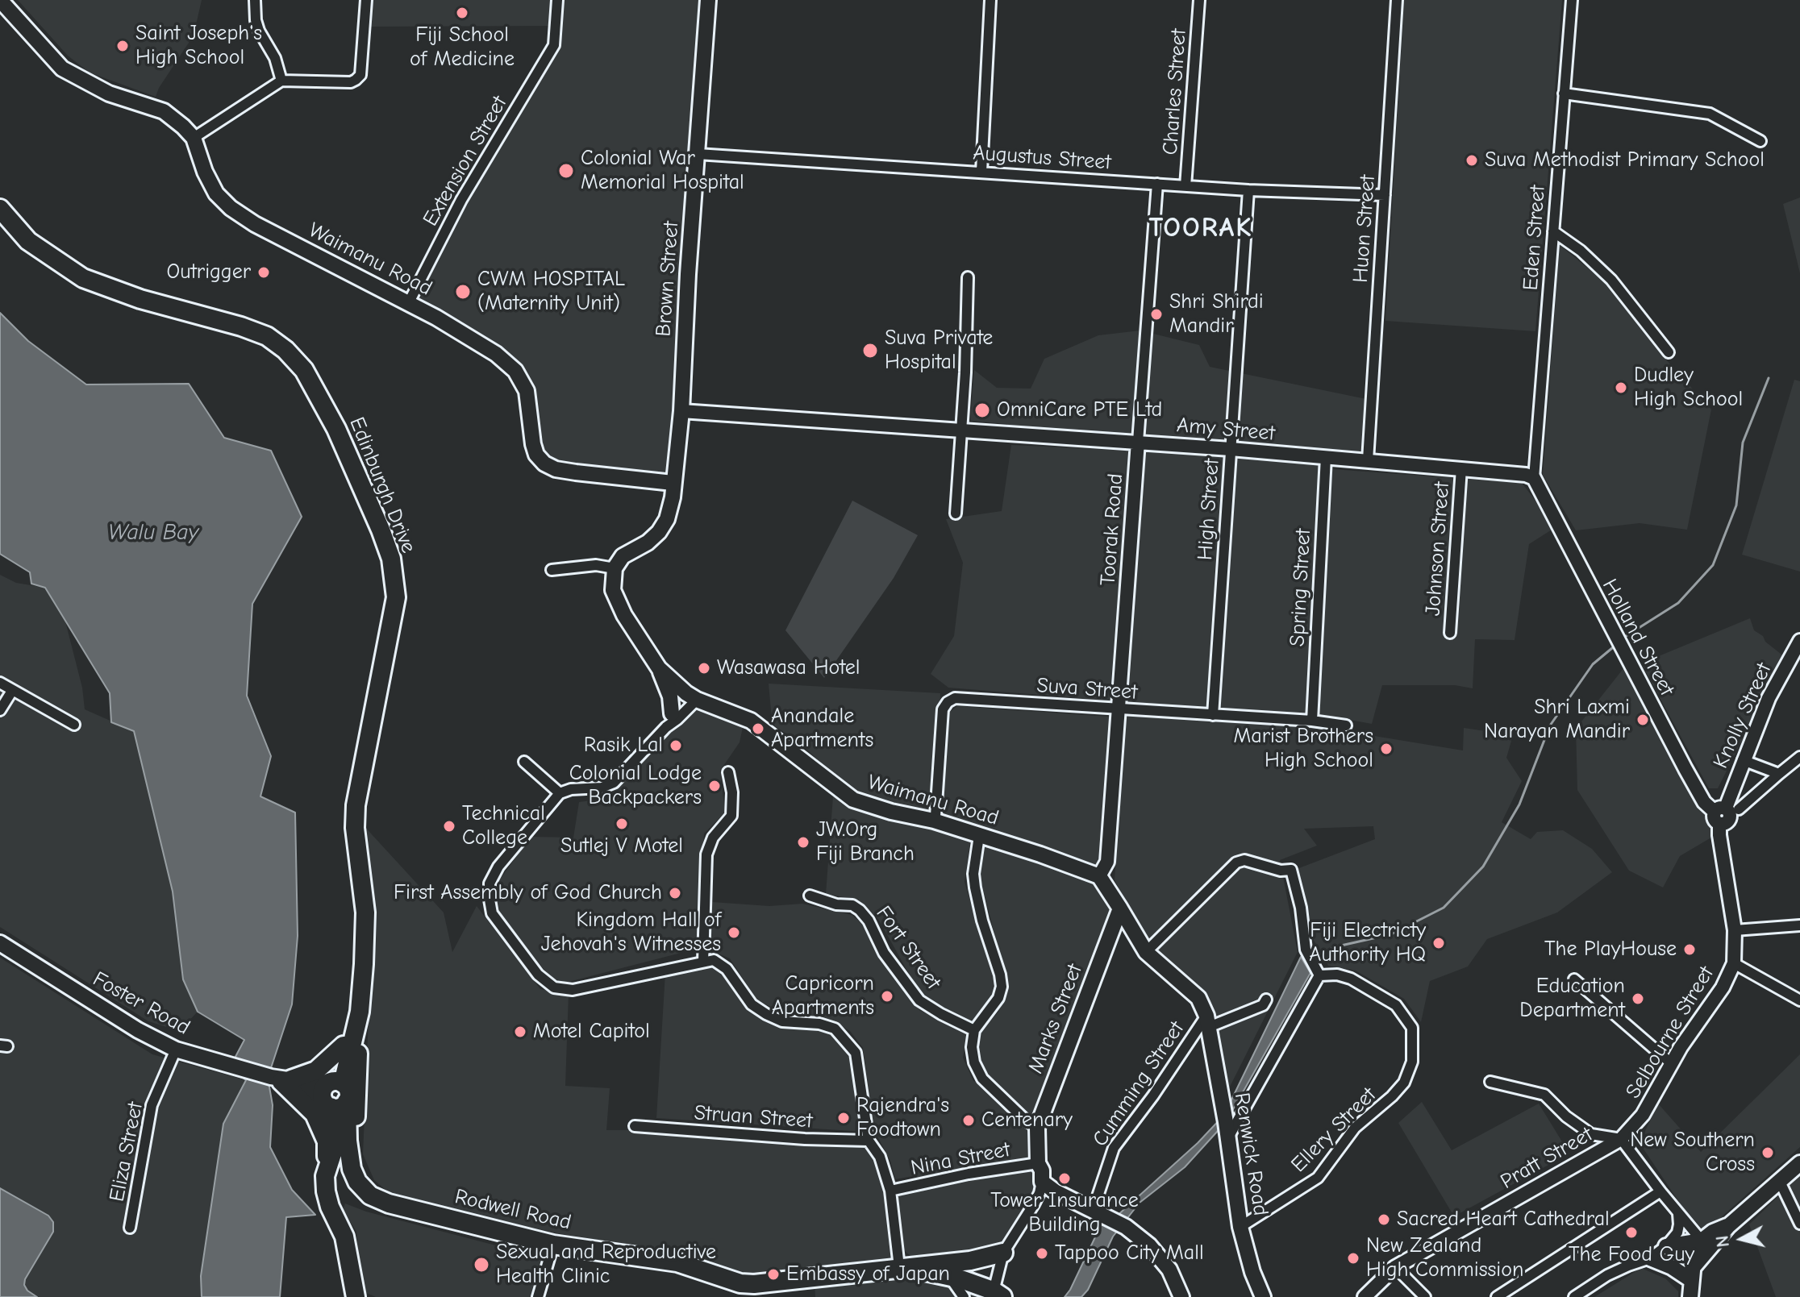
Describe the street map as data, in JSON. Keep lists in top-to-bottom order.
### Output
{
  "streets": {
    "highway": ["Edinburgh Drive", "Rodwell Road"],
    "main road": [
      "Waimanu Road",
      "Brown Street",
      "Amy Street",
      "Toorak Road",
      "Holland Street",
      "Knolly Street",
      "Foster Road",
      "Marks Street",
      "Selbourne Street",
      "Renwick Road",
      "Pratt Street"
    ],
    "street": [
      "Charles Street",
      "Augustus Street",
      "Extension Street",
      "Huon Street",
      "Eden Street",
      "High Street",
      "Johnson Street",
      "Spring Street",
      "Suva Street",
      "Fort Street",
      "Cumming Street",
      "Struan Street",
      "Ellery Street",
      "Eliza Street",
      "Nina Street"
    ]
  },
  "crossings": [
    ["Charles Street", "Augustus Street"],
    ["Augustus Street", "Huon Street"],
    ["Augustus Street", "Brown Street"],
    ["Augustus Street", "High Street"],
    ["Augustus Street", "Toorak Road"],
    ["Extension Street", "Waimanu Road"],
    ["Huon Street", "Amy Street"],
    ["Eden Street", "Amy Street"],
    ["Eden Street", "Holland Street"],
    ["Waimanu Road", "Brown Street"],
    ["Waimanu Road", "Toorak Road"],
    ["Waimanu Road", "Suva Street"],
    ["Brown Street", "Amy Street"],
    ["Amy Street", "High Street"],
    ["Amy Street", "Toorak Road"],
    ["Amy Street", "Johnson Street"],
    ["Amy Street", "Spring Street"],
    ["Amy Street", "Holland Street"],
    ["Edinburgh Drive", "Foster Road"],
    ["Edinburgh Drive", "Rodwell Road"],
    ["High Street", "Suva Street"],
    ["Toorak Road", "Suva Street"],
    ["Spring Street", "Suva Street"],
    ["Holland Street", "Knolly Street"],
    ["Holland Street", "Selbourne Street"],
    ["Knolly Street", "Selbourne Street"],
    ["Foster Road", "Eliza Street"],
    ["Foster Road", "Rodwell Road"],
    ["Marks Street", "Nina Street"],
    ["Selbourne Street", "Pratt Street"],
    ["Cumming Street", "Renwick Road"],
    ["Ellery Street", "Renwick Road"]
  ],
  "districts": ["TOORAK"],
  "water": ["Walu Bay"],
  "places": [
    "Fiji School of Medicine",
    "Saint Joseph's High School",
    "Suva Methodist Primary School",
    "Colonial War Memorial Hospital",
    "Outrigger",
    "CWM HOSPITAL (Maternity Unit)",
    "Shri Shirdi Mandir",
    "Suva Private Hospital",
    "Dudley High School",
    "OmniCare PTE Ltd",
    "Wasawasa Hotel",
    "Shri Laxmi Narayan Mandir",
    "Anandale Apartments",
    "Rasik Lal",
    "Marist Brothers High School",
    "Colonial Lodge Backpackers",
    "Sutlej V Motel",
    "Technical College",
    "JW.Org Fiji Branch",
    "First Assembly of God Church",
    "Kingdom Hall of Jehovah's Witnesses",
    "Fiji Electricty Authority HQ",
    "The PlayHouse",
    "Capricorn Apartments",
    "Education Department",
    "Motel Capitol",
    "Rajendra's Foodtown",
    "Centenary",
    "New Southern Cross",
    "Tower Insurance Building",
    "Sacred Heart Cathedral",
    "The Food Guy",
    "Tappoo City Mall",
    "New Zealand High Commission",
    "Sexual and Reproductive Health Clinic",
    "Embassy of Japan"
  ],
  "north": "left"
}
